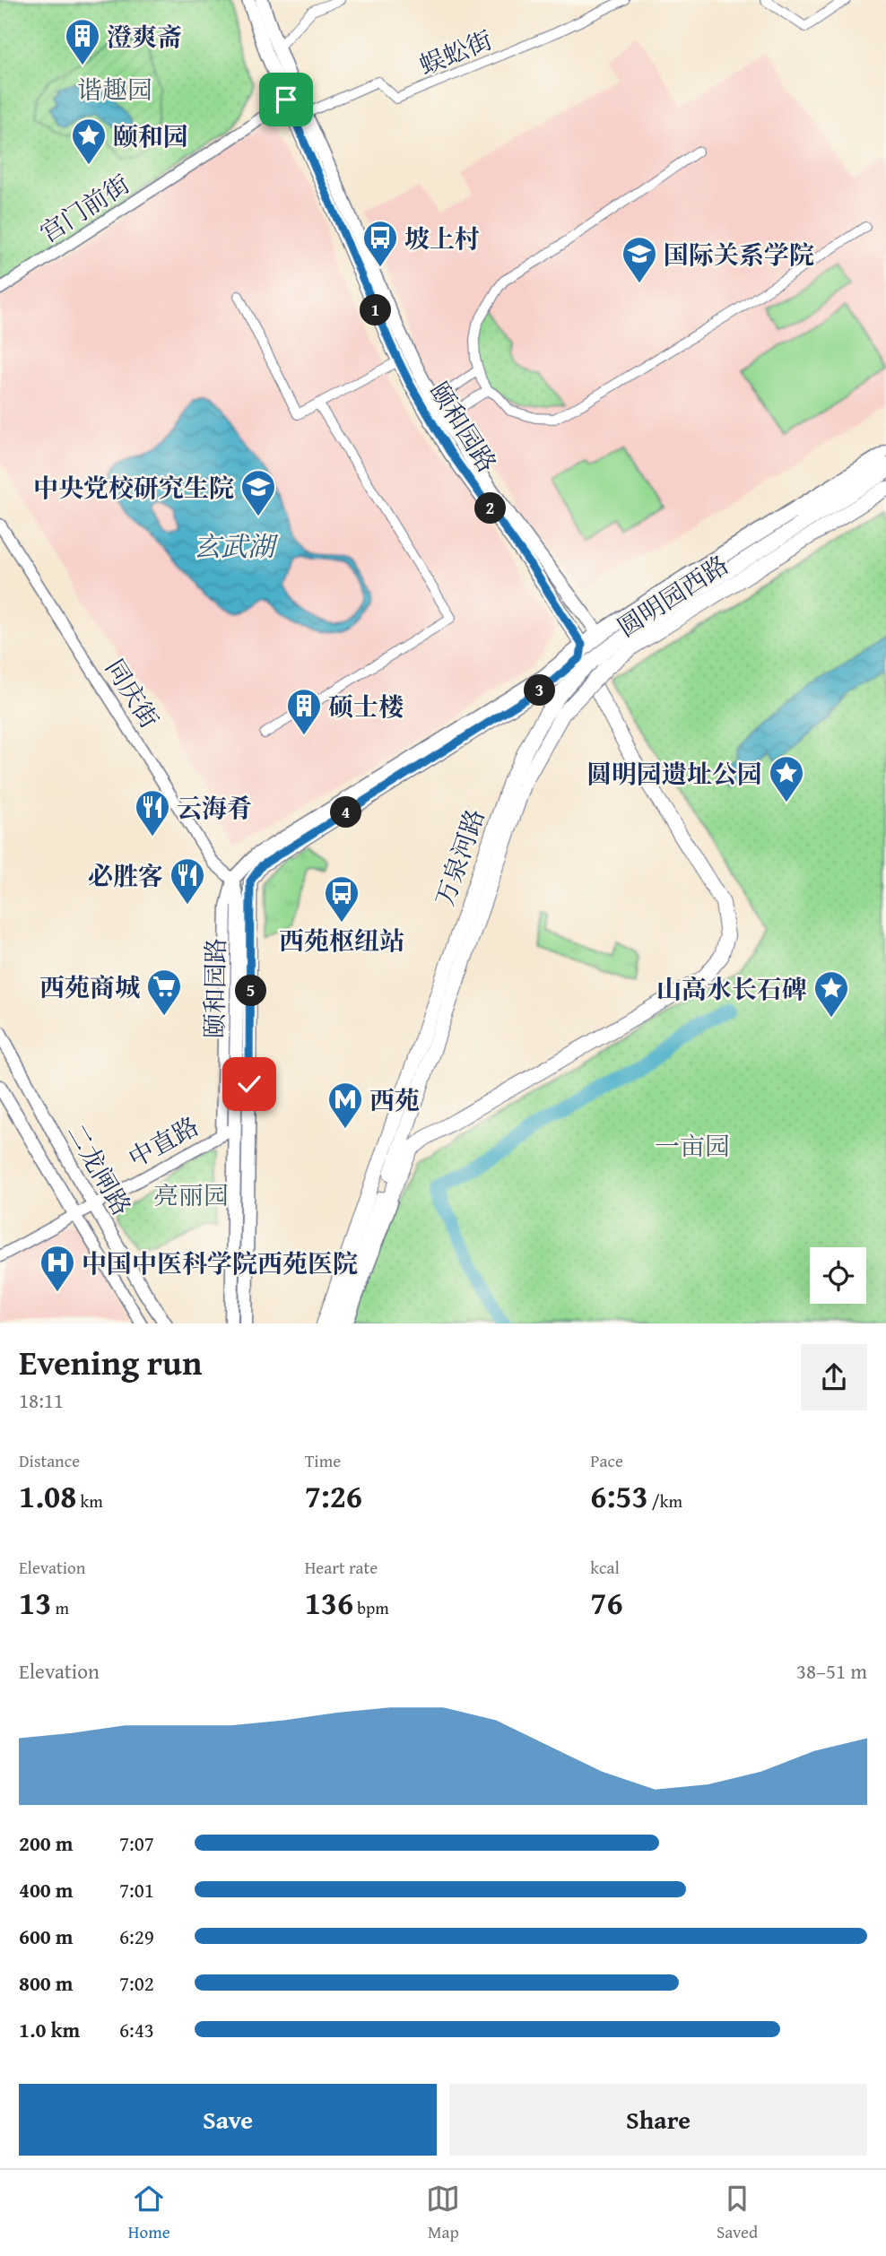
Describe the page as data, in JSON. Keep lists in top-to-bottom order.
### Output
{
  "streets": {
    "highway": ["圆明园西路", "万泉河路"],
    "main road": ["颐和园路", "二龙闸路"],
    "street": [
      "蜈蚣街",
      "宫门前街",
      "同庆街",
      "中直路"
    ]
  },
  "crossings": [
    ["蜈蚣街", "颐和园路"],
    ["宫门前街", "颐和园路"],
    ["颐和园路", "圆明园西路"],
    ["颐和园路", "同庆街"],
    ["颐和园路", "中直路"],
    ["圆明园西路", "万泉河路"],
    ["中直路", "二龙闸路"]
  ],
  "water": ["玄武湖"],
  "parks": ["谐趣园", "一亩园", "亮丽园"],
  "places": {
    "building": ["澄爽斋", "硕士楼"],
    "place": ["颐和园", "圆明园遗址公园", "山高水长石碑"],
    "bus stop": ["坡上村", "西苑枢纽站"],
    "school or university": ["国际关系学院", "中央党校研究生院"],
    "restaurant": ["云海肴", "必胜客"],
    "supermarket": ["西苑商城"],
    "metro station": ["西苑"],
    "hospital": ["中国中医科学院西苑医院"]
  },
  "page": {
    "pins": [
      "1",
      "2",
      "3",
      "4",
      "5"
    ],
    "heading": ["Evening run", "18:11"],
    "stats": [
      ["Distance", "1.08 km"],
      ["Time", "7:26"],
      ["Pace", "6:53 /km"],
      ["Elevation", "13 m"],
      ["Heart rate", "136 bpm"],
      ["kcal", "76"]
    ],
    "chart": ["Elevation", "38–51 m"],
    "list": [
      {
        "name": "200 m",
        "note": "7:07"
      },
      {
        "name": "400 m",
        "note": "7:01"
      },
      {
        "name": "600 m",
        "note": "6:29"
      },
      {
        "name": "800 m",
        "note": "7:02"
      },
      {
        "name": "1.0 km",
        "note": "6:43"
      }
    ],
    "buttons": ["Save", "Share"],
    "tabs": ["Home", "Map", "Saved"]
  }
}
